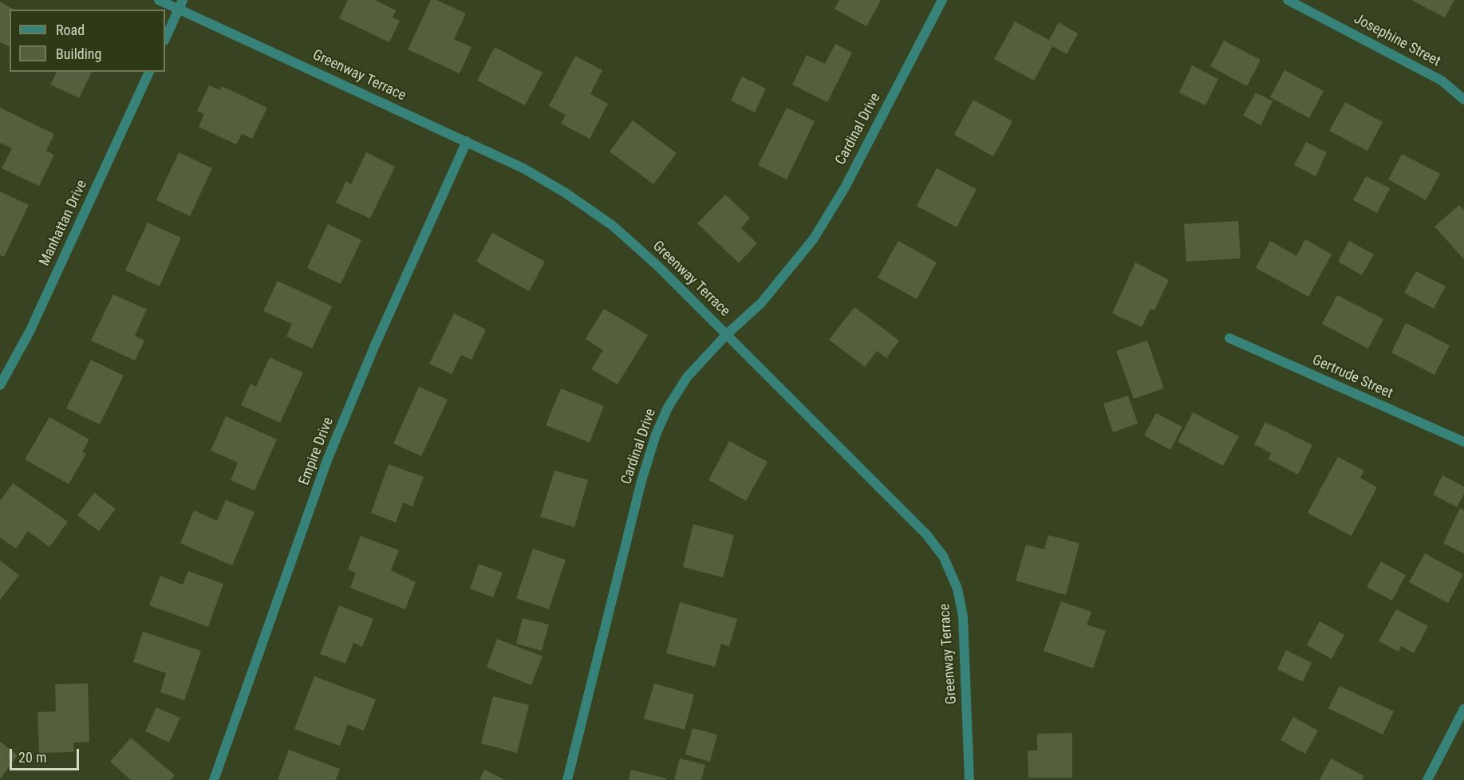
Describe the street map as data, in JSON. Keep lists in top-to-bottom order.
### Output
{
  "streets": {
    "street": [
      "Josephine Street",
      "Greenway Terrace",
      "Cardinal Drive",
      "Manhattan Drive",
      "Gertrude Street",
      "Empire Drive"
    ]
  },
  "crossings": [
    ["Greenway Terrace", "Cardinal Drive"],
    ["Greenway Terrace", "Empire Drive"]
  ],
  "legend": ["Road", "Building"],
  "scale_bar": "20 m"
}
